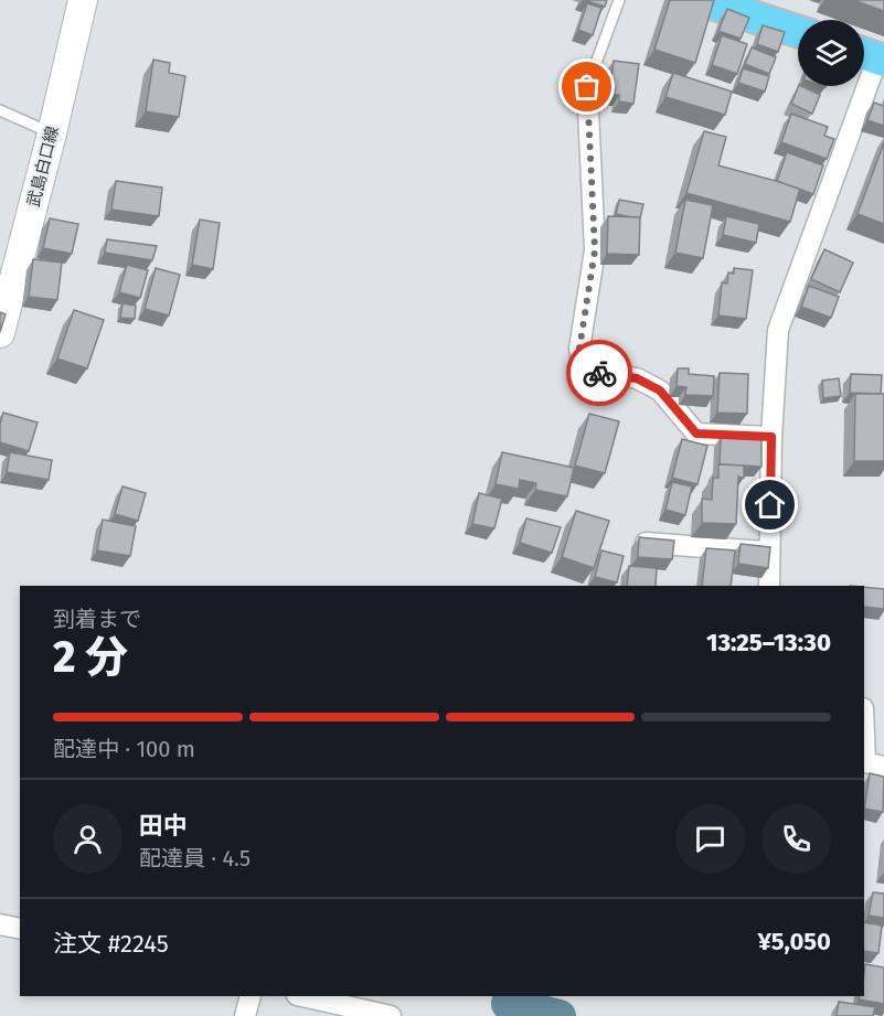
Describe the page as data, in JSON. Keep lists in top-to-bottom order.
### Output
{
  "streets": {
    "main road": ["武島白口線"]
  },
  "page": {
    "heading": ["2 分", "到着まで", "13:25–13:30"],
    "panel": [
      "田中",
      "配達員 · 4.5",
      "注文 #2245",
      "¥5,050"
    ],
    "bar": "配達中 · 100 m"
  }
}
